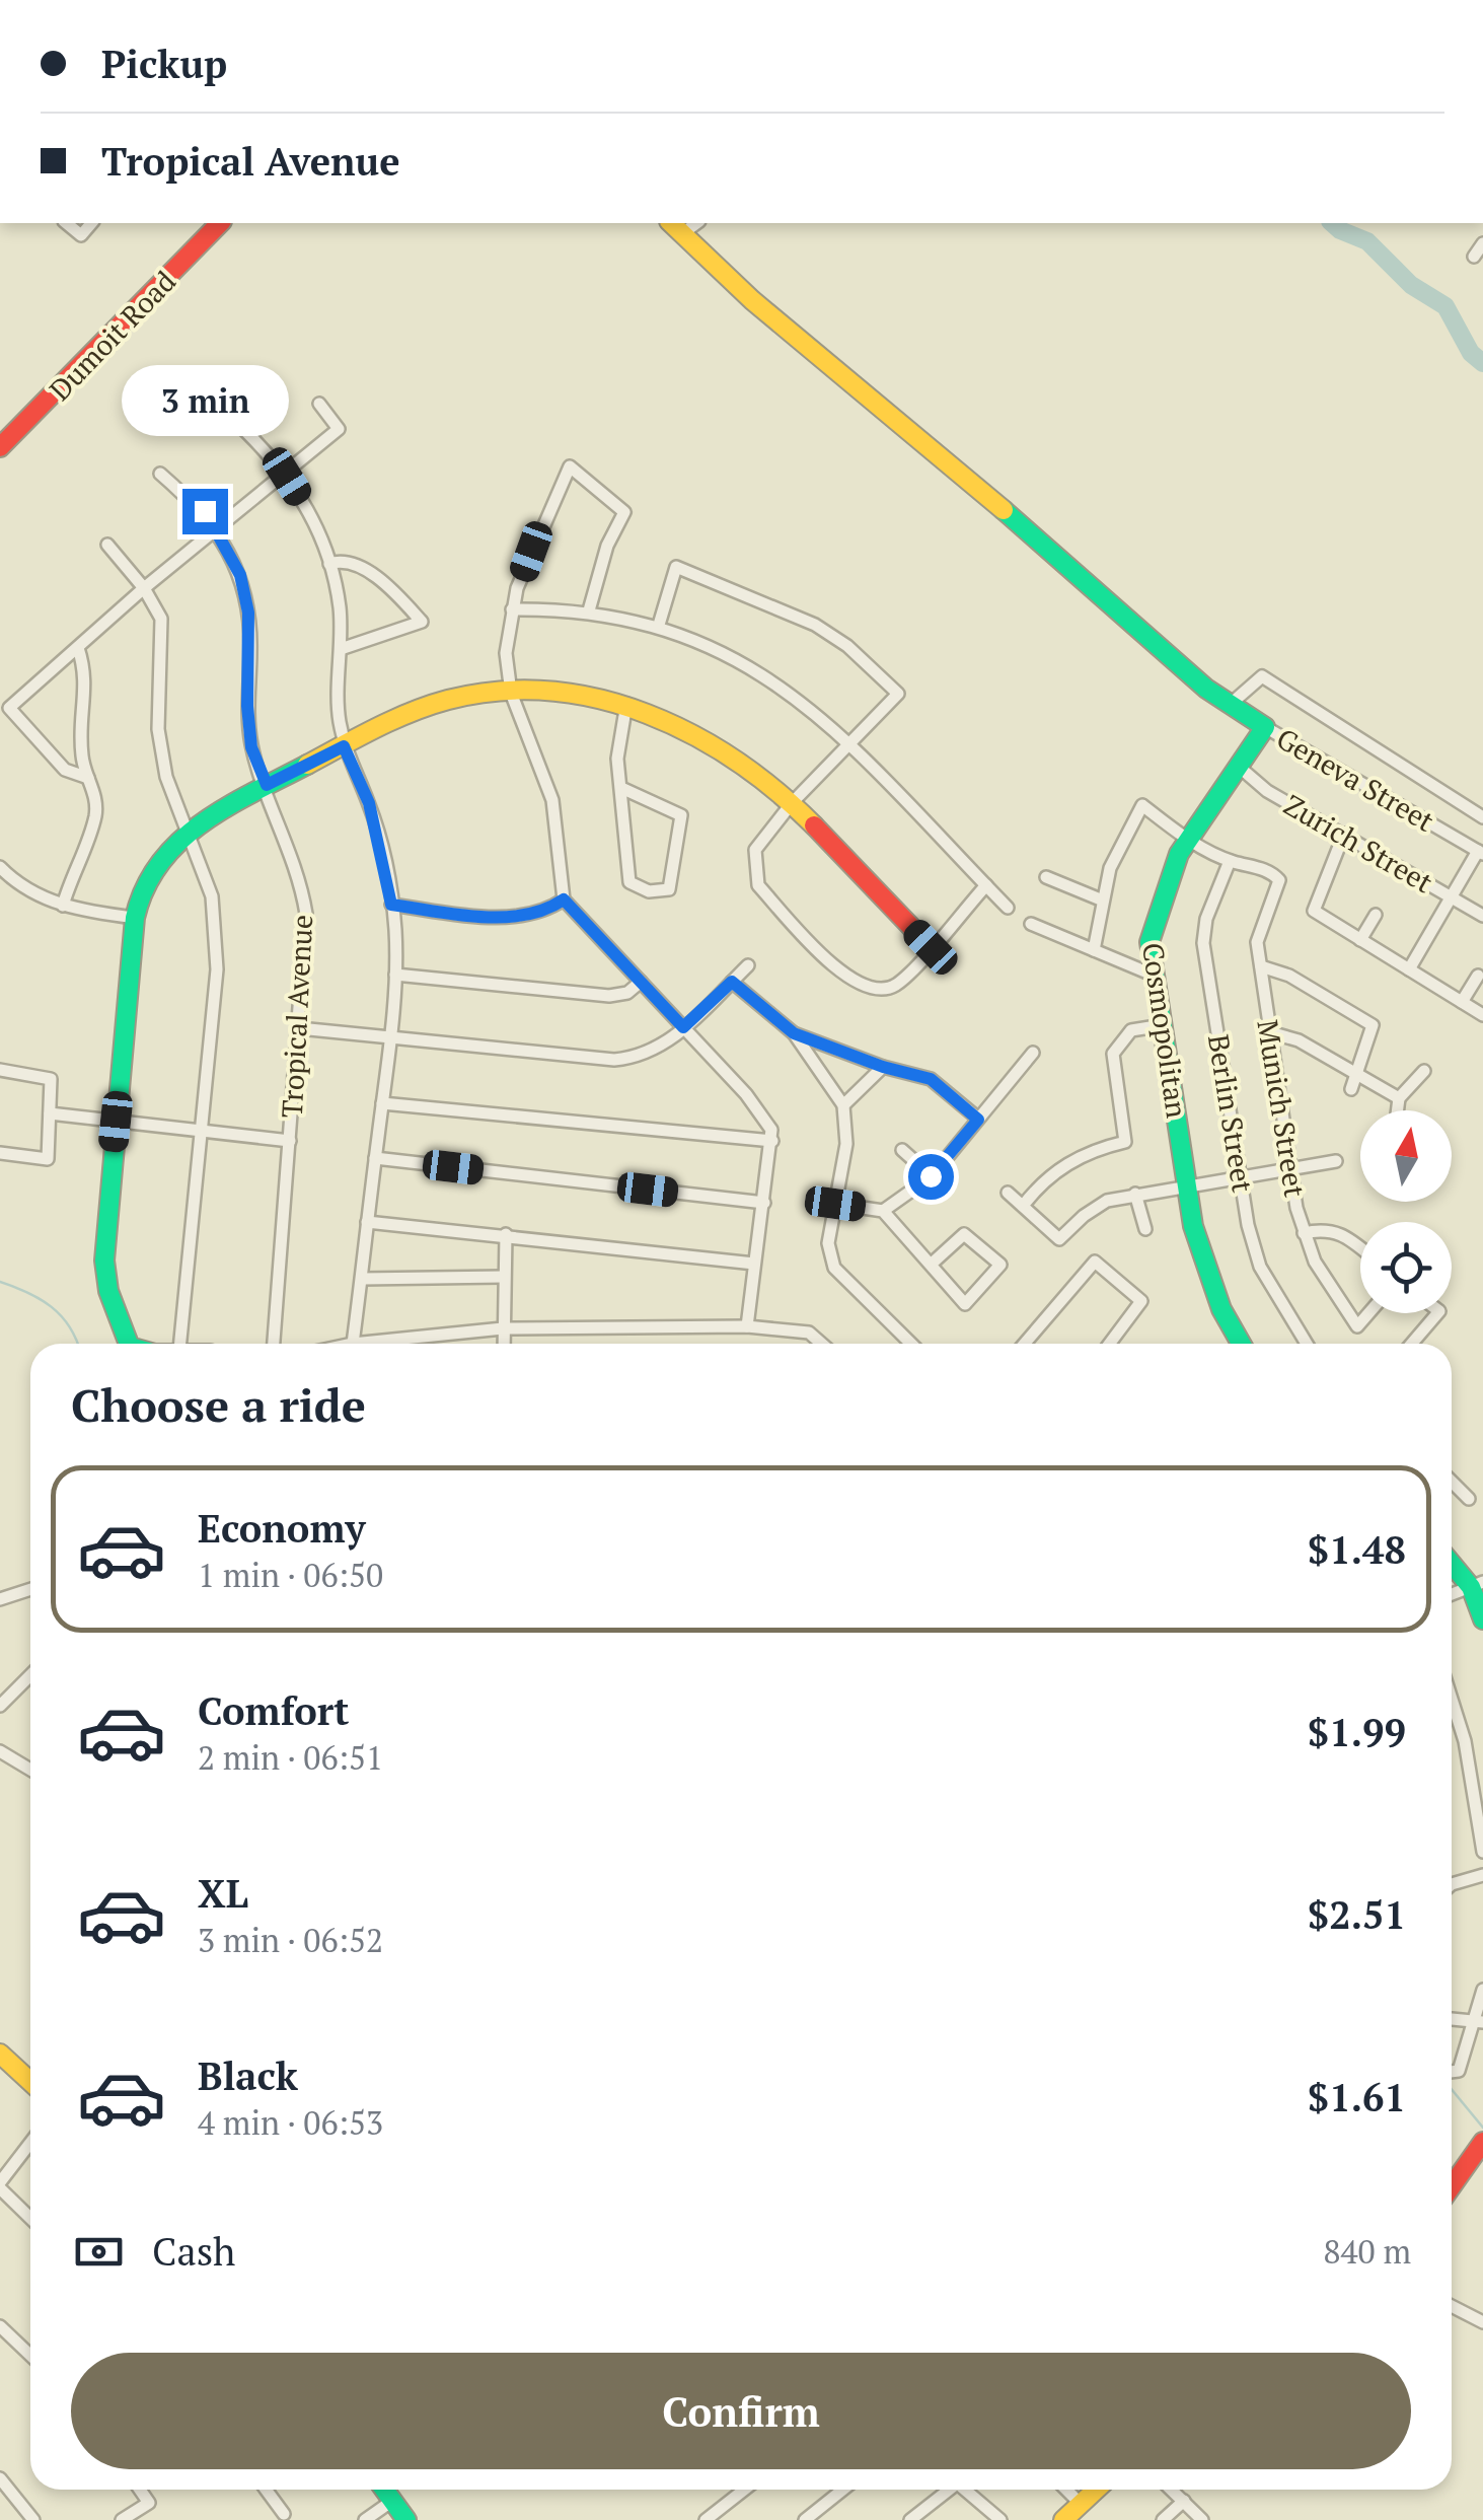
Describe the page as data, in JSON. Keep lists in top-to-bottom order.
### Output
{
  "streets": {
    "street": [
      "Dumoit Road",
      "Geneva Street",
      "Zurich Street",
      "Tropical Avenue",
      "Cosmopolitan",
      "Munich Street",
      "Berlin Street"
    ]
  },
  "crossings": [
    ["Geneva Street", "Cosmopolitan"],
    ["Zurich Street", "Cosmopolitan"],
    ["Munich Street", "Berlin Street"]
  ],
  "north": "top",
  "page": {
    "banner": ["Pickup", "Tropical Avenue"],
    "bubble": "3 min",
    "heading": "Choose a ride",
    "list": [
      {
        "name": "Economy",
        "note": "1 min · 06:50",
        "value": "$1.48"
      },
      {
        "name": "Comfort",
        "note": "2 min · 06:51",
        "value": "$1.99"
      },
      {
        "name": "XL",
        "note": "3 min · 06:52",
        "value": "$2.51"
      },
      {
        "name": "Black",
        "note": "4 min · 06:53",
        "value": "$1.61"
      }
    ],
    "pay": ["Cash", "840 m"],
    "buttons": "Confirm"
  }
}
